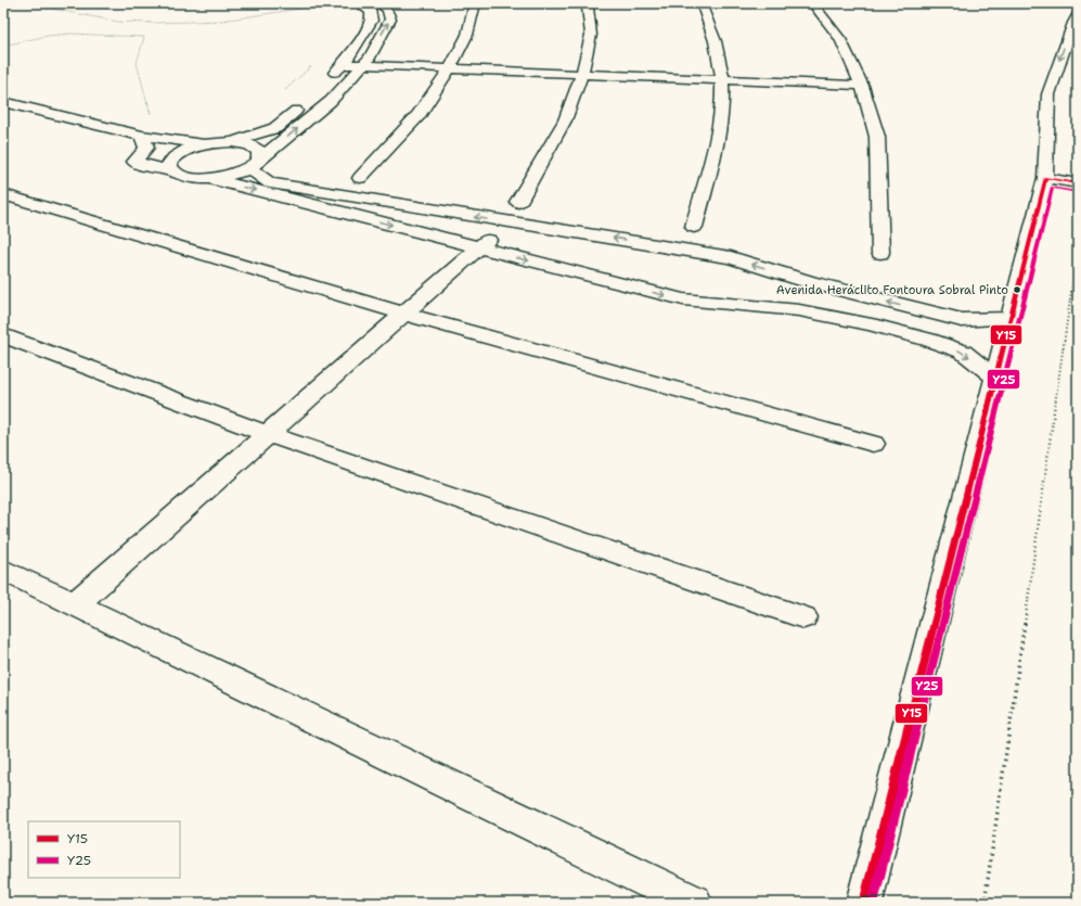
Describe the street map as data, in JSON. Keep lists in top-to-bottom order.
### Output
{
  "places": ["Avenida Heráclito Fontoura Sobral Pinto"],
  "lines": ["transit line Y15", "transit line Y25"],
  "legend": ["Y15", "Y25"]
}
